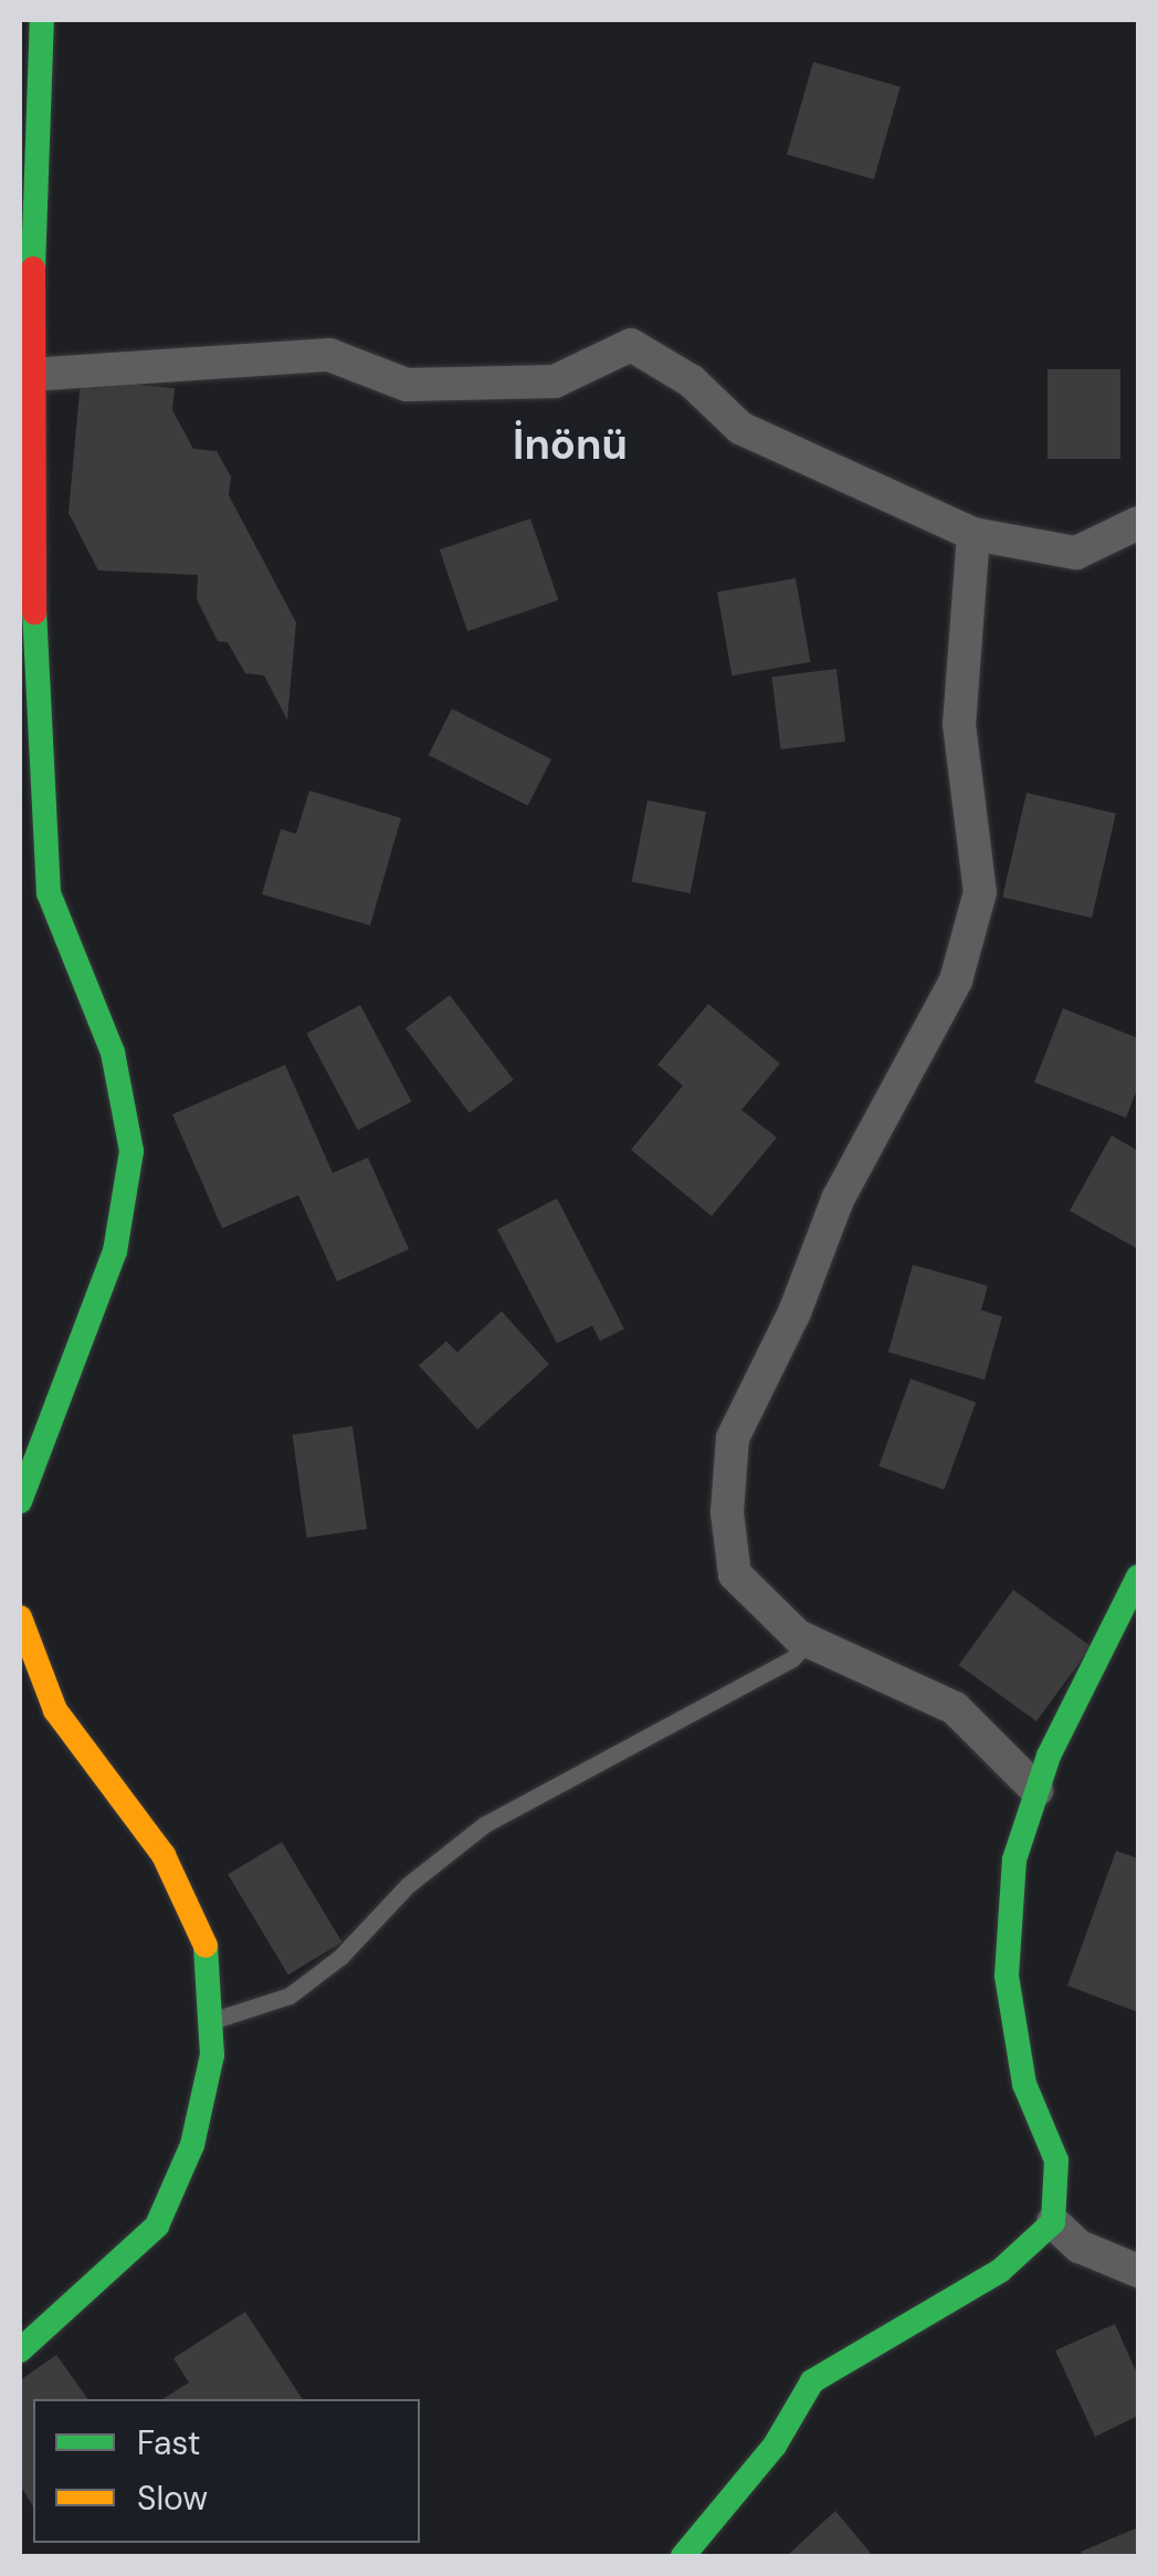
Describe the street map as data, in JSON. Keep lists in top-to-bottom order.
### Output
{
  "districts": ["İnönü"],
  "legend": ["Fast", "Slow"]
}
